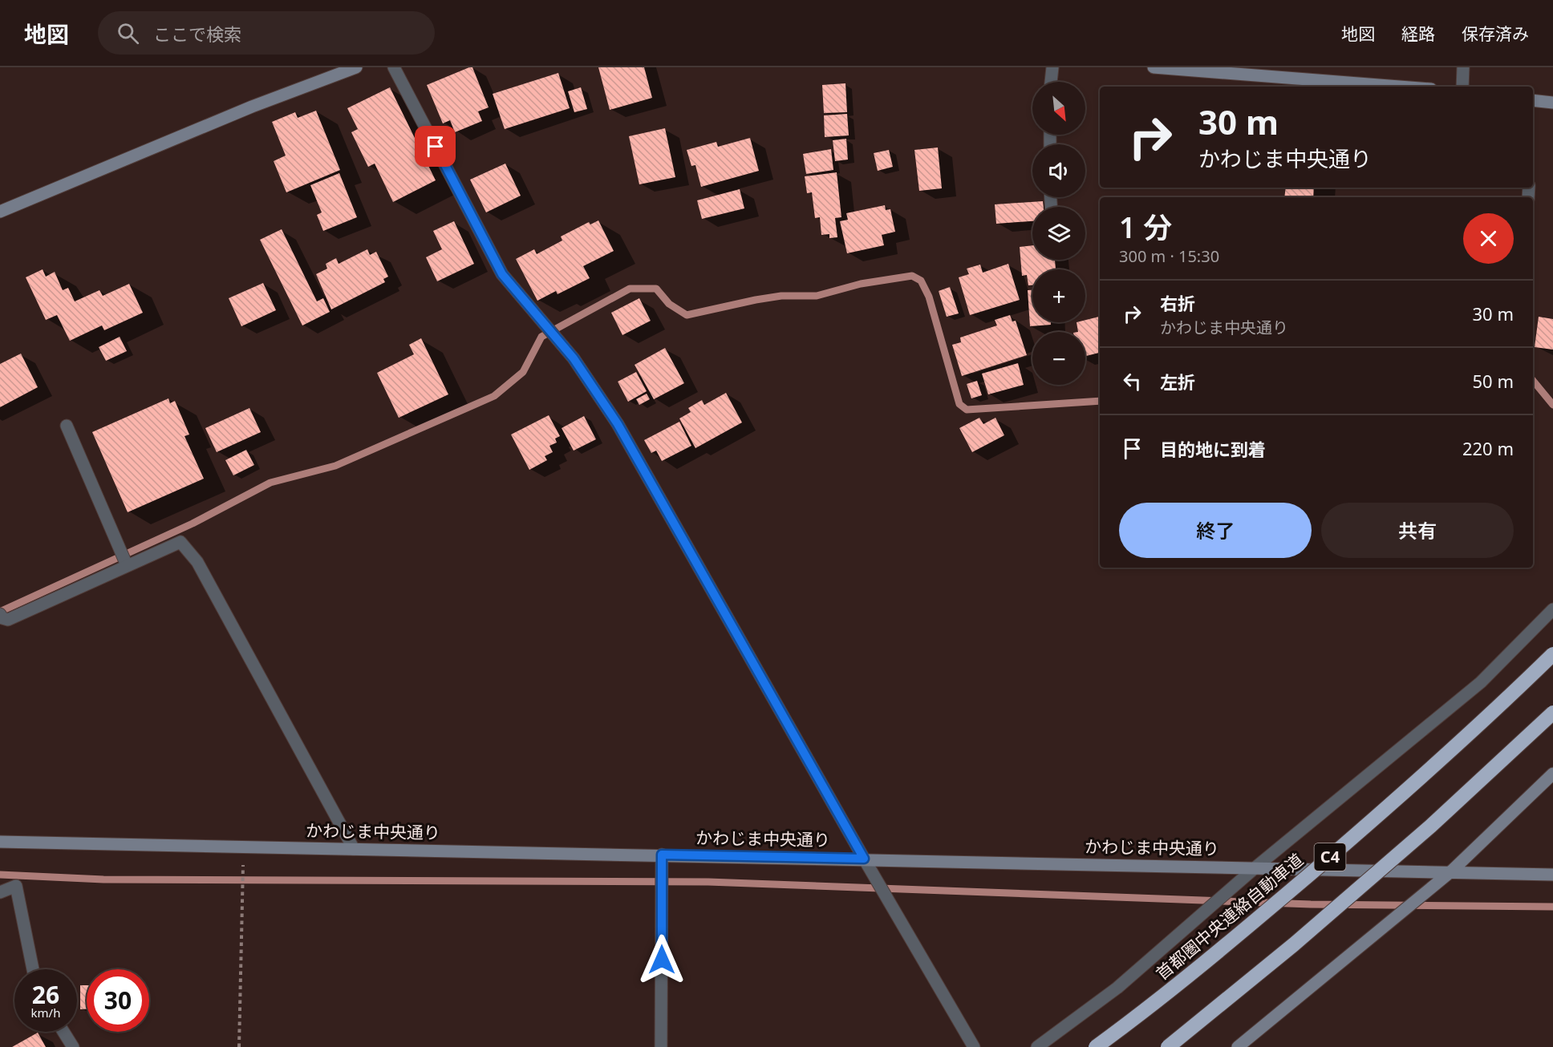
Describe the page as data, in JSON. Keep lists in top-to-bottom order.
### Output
{
  "streets": {
    "highway": ["C4", "首都圏中央連絡自動車道"],
    "street": ["かわじま中央通り"]
  },
  "north": "bottom right",
  "page": {
    "header": "地図",
    "search": "ここで検索",
    "nav": ["地図", "経路", "保存済み"],
    "map_buttons": ["+", "−"],
    "turn": ["30 m", "かわじま中央通り"],
    "heading": ["1 分", "300 m · 15:30"],
    "list": [
      {
        "name": "右折",
        "note": "かわじま中央通り",
        "value": "30 m"
      },
      {
        "name": "左折",
        "value": "50 m"
      },
      {
        "name": "目的地に到着",
        "value": "220 m"
      }
    ],
    "buttons": ["終了", "共有"],
    "speed": "26 km/h",
    "limit": "30"
  }
}
